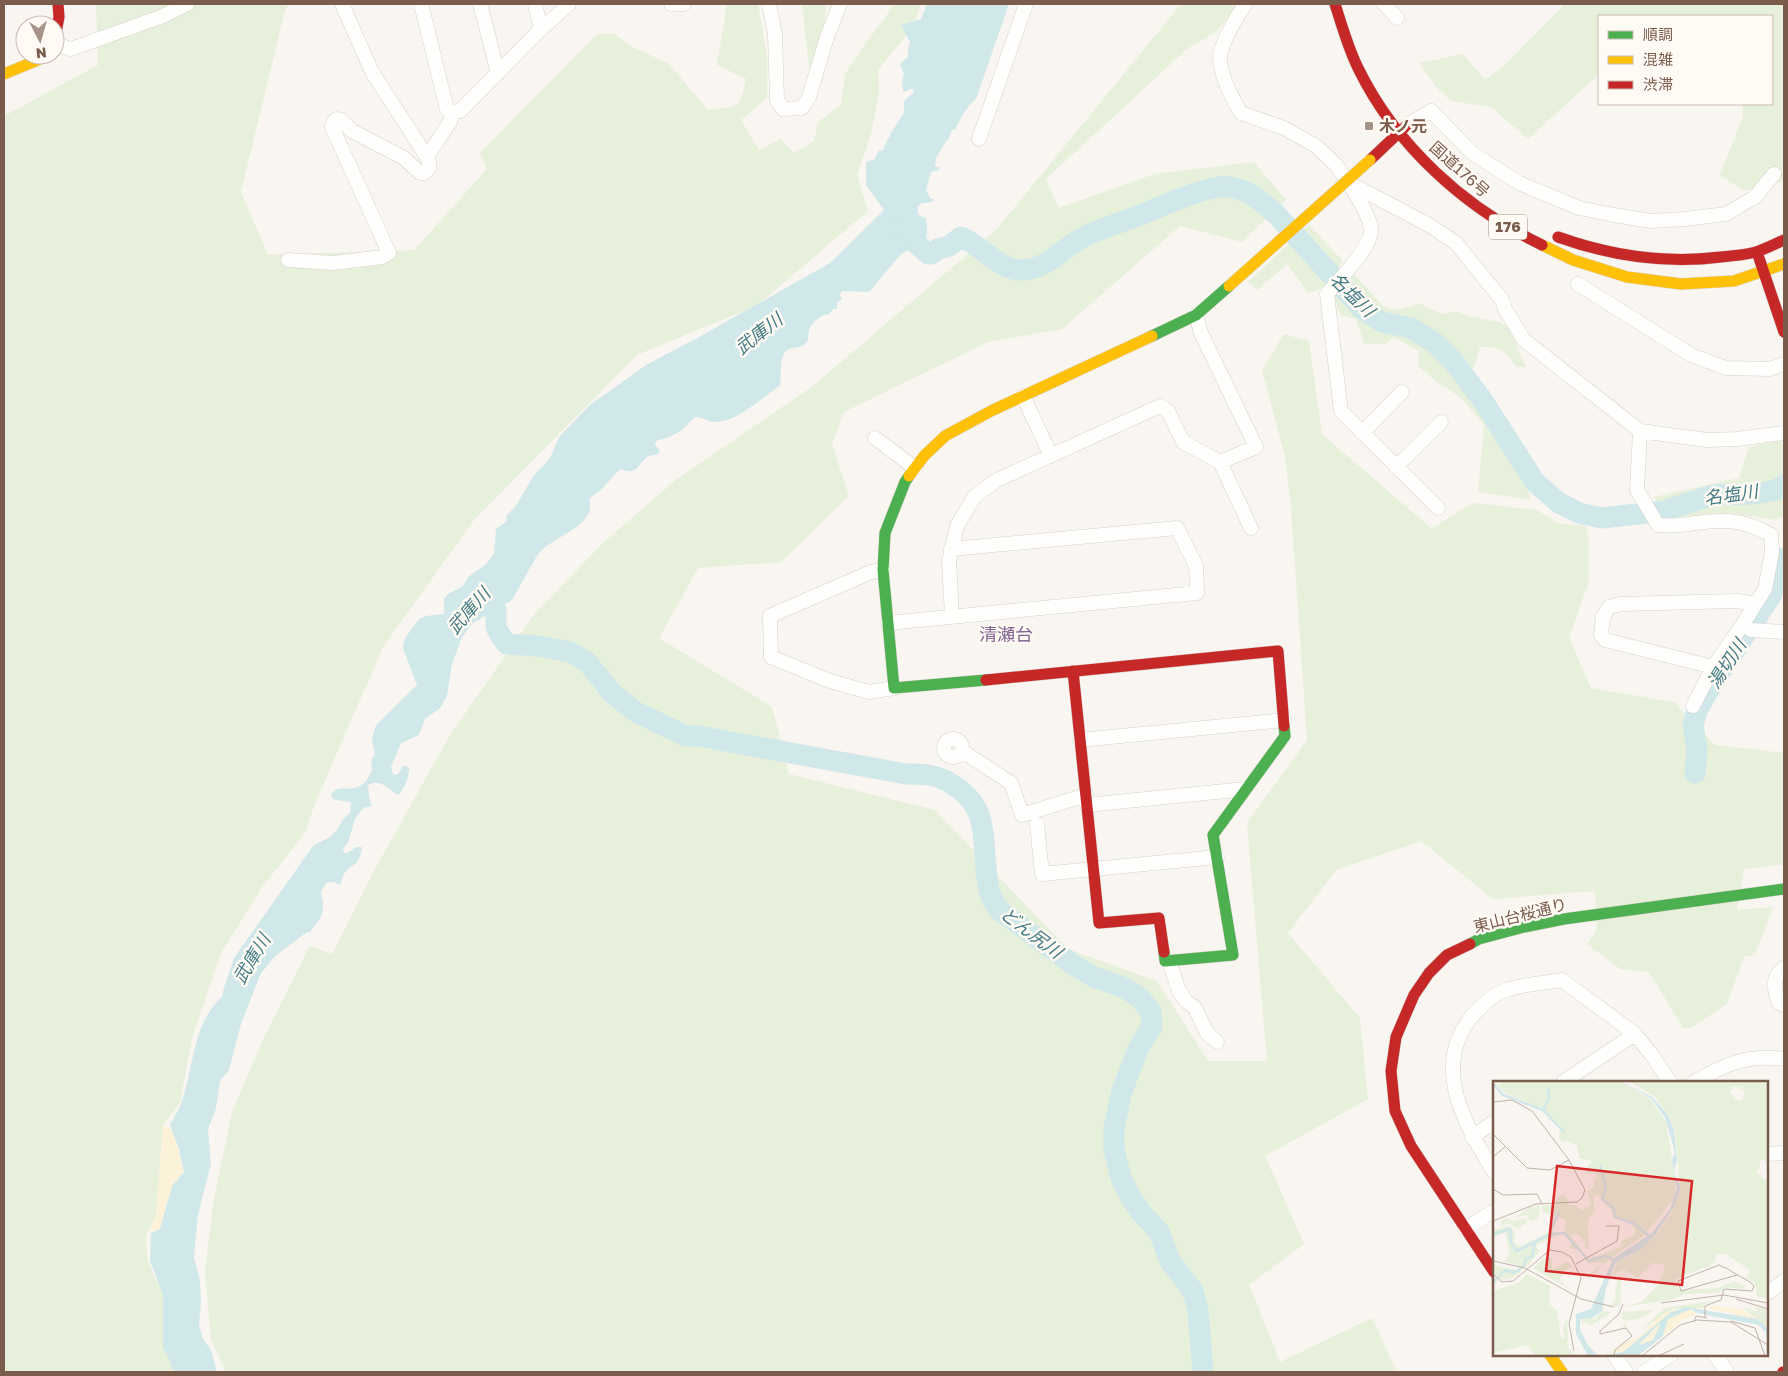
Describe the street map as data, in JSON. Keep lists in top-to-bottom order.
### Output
{
  "streets": {
    "main road": ["国道176号", "176", "東山台桜通り"]
  },
  "districts": ["清瀬台"],
  "water": [
    "名塩川",
    "武庫川",
    "湯切川",
    "どん尻川"
  ],
  "places": {
    "transit": ["木ノ元"]
  },
  "legend": ["順調", "混雑", "渋滞"],
  "north": "bottom"
}
